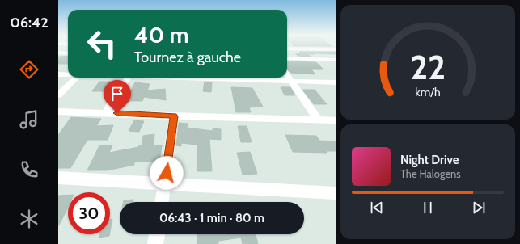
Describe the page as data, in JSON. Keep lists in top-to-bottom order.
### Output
{
  "page": {
    "tabs": "06:42",
    "turn": ["40 m", "Tournez à gauche"],
    "song": ["Night Drive", "The Halogens"],
    "limit": "30",
    "trip": "06:43 · 1 min · 80 m",
    "gauge": ["22", "km/h"]
  }
}
